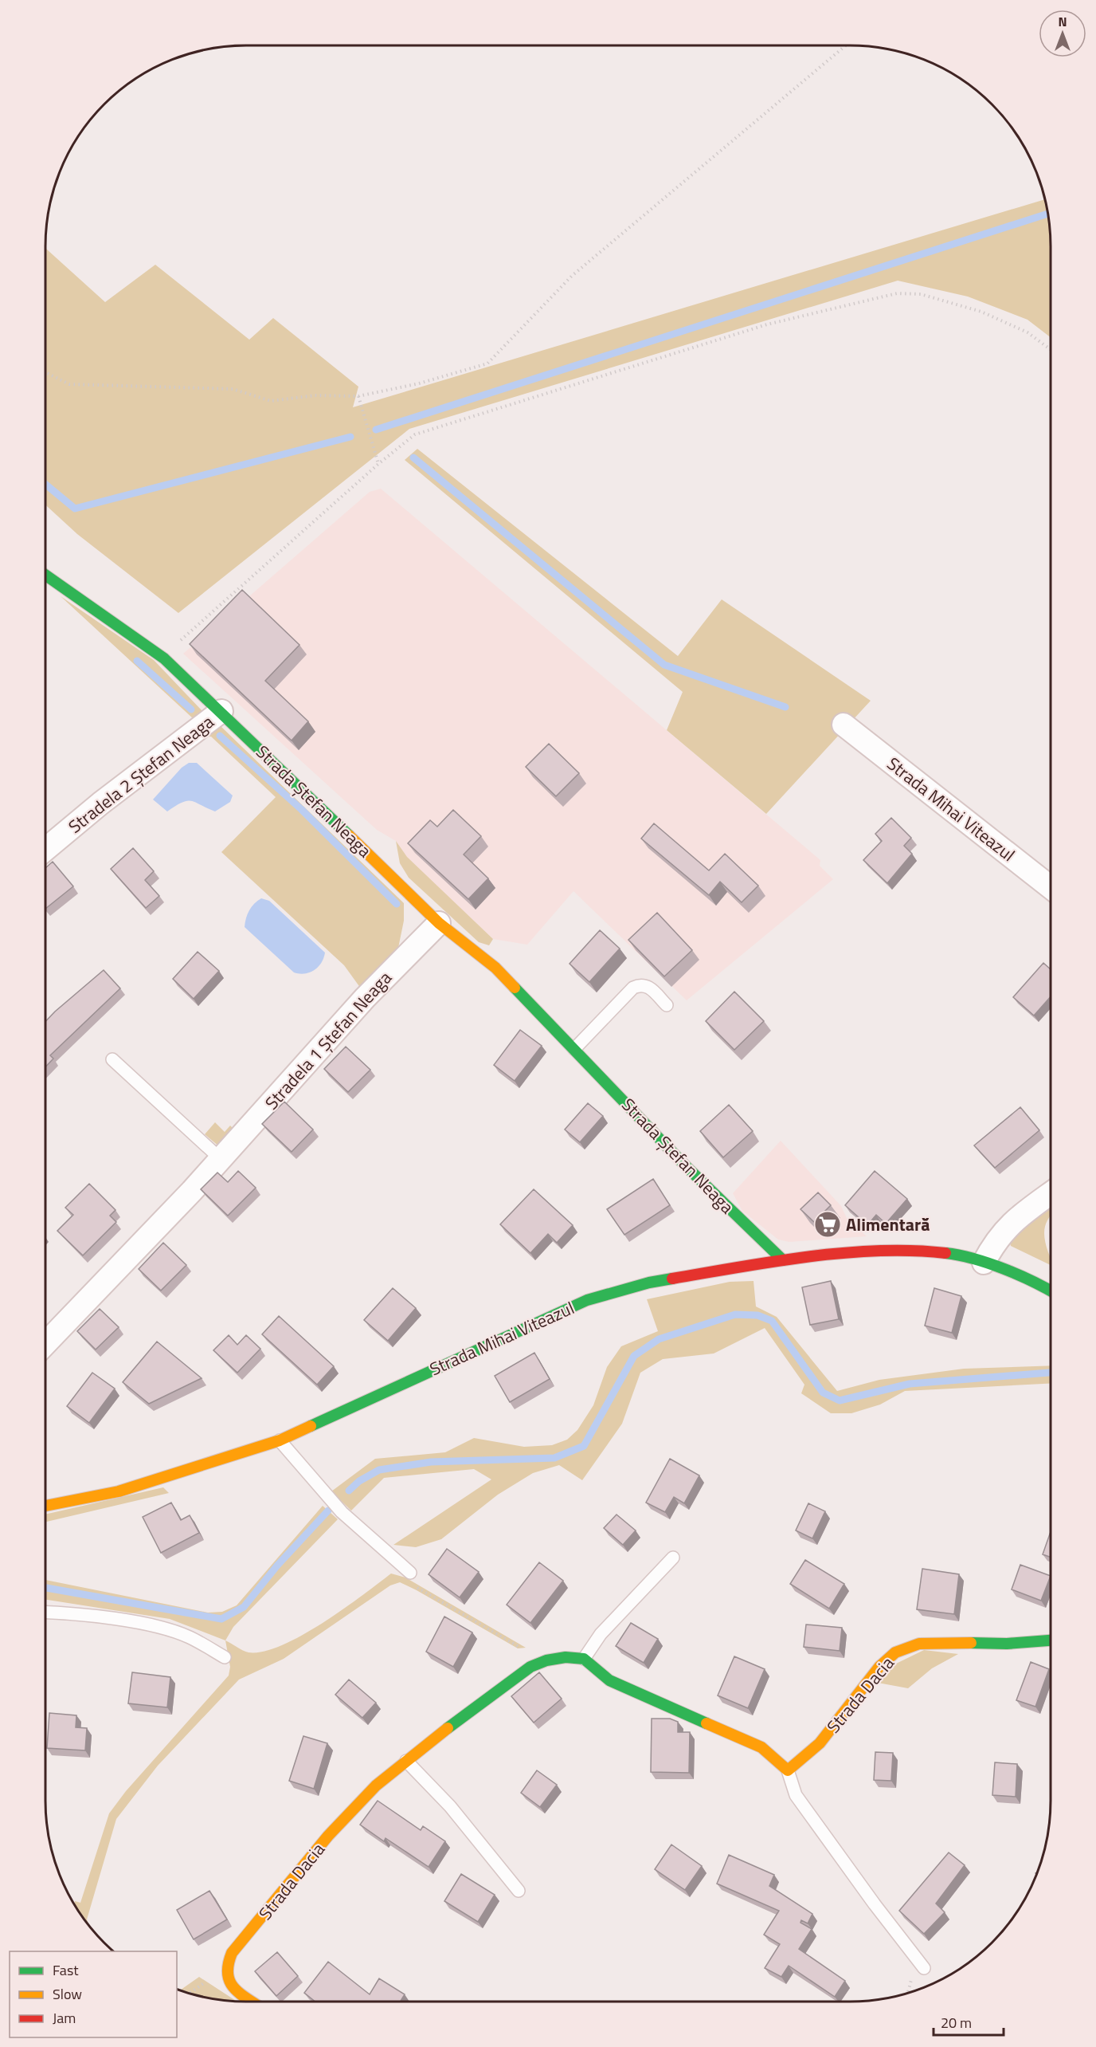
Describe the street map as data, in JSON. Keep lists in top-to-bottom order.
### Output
{
  "streets": {
    "street": [
      "Stradela 2 Ștefan Neaga",
      "Strada Ștefan Neaga",
      "Strada Mihai Viteazul",
      "Stradela 1 Ștefan Neaga",
      "Strada Dacia"
    ]
  },
  "crossings": [
    ["Stradela 2 Ștefan Neaga", "Strada Ștefan Neaga"],
    ["Strada Ștefan Neaga", "Strada Mihai Viteazul"],
    ["Strada Ștefan Neaga", "Stradela 1 Ștefan Neaga"]
  ],
  "places": {
    "supermarket": ["Alimentară"]
  },
  "legend": ["Fast", "Slow", "Jam"],
  "scale_bar": "20 m",
  "north": "top"
}
